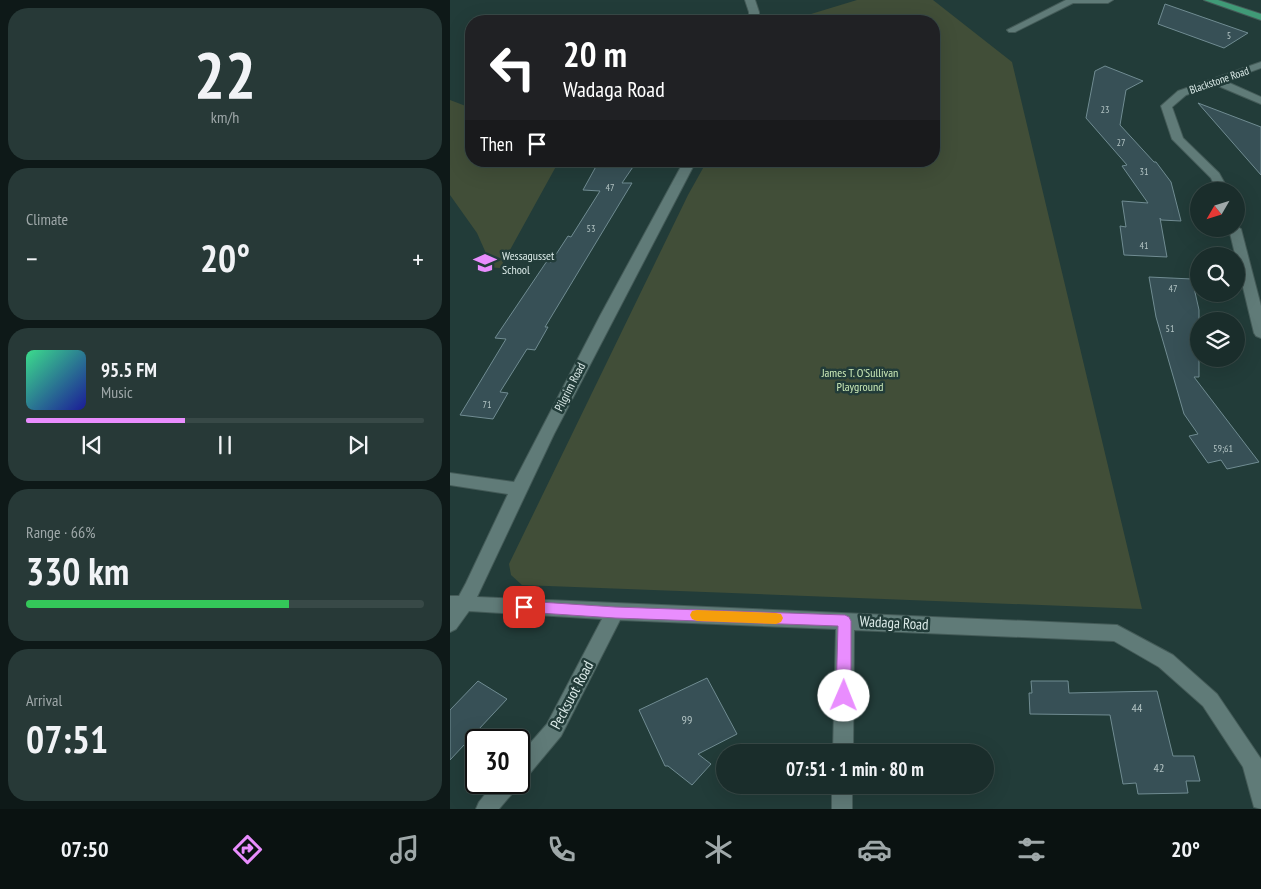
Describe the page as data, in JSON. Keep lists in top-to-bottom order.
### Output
{
  "streets": {
    "street": [
      "Blackstone Road",
      "Pilgrim Road",
      "Wadaga Road",
      "Pecksuot Road"
    ]
  },
  "crossings": [
    ["Pilgrim Road", "Wadaga Road"],
    ["Wadaga Road", "Pecksuot Road"]
  ],
  "parks": ["James T. O'Sullivan Playground"],
  "places": {
    "school or university": ["Wessagusset School"]
  },
  "house_numbers": [
    "5",
    "23",
    "27",
    "31",
    "47",
    "53",
    "41",
    "47",
    "51",
    "71",
    "59;61",
    "44",
    "99",
    "42"
  ],
  "north": "bottom left",
  "page": {
    "tile": [
      ["22", "km/h"],
      "Climate",
      ["Range · 66%", "330 km"],
      ["Arrival", "07:51"]
    ],
    "turn": ["20 m", "Wadaga Road"],
    "then": "Then",
    "heat": ["−", "20°", "+"],
    "song": ["95.5 FM", "Music"],
    "limit": "30",
    "trip": "07:51 · 1 min · 80 m",
    "tabs": ["07:50", "20°"]
  }
}
